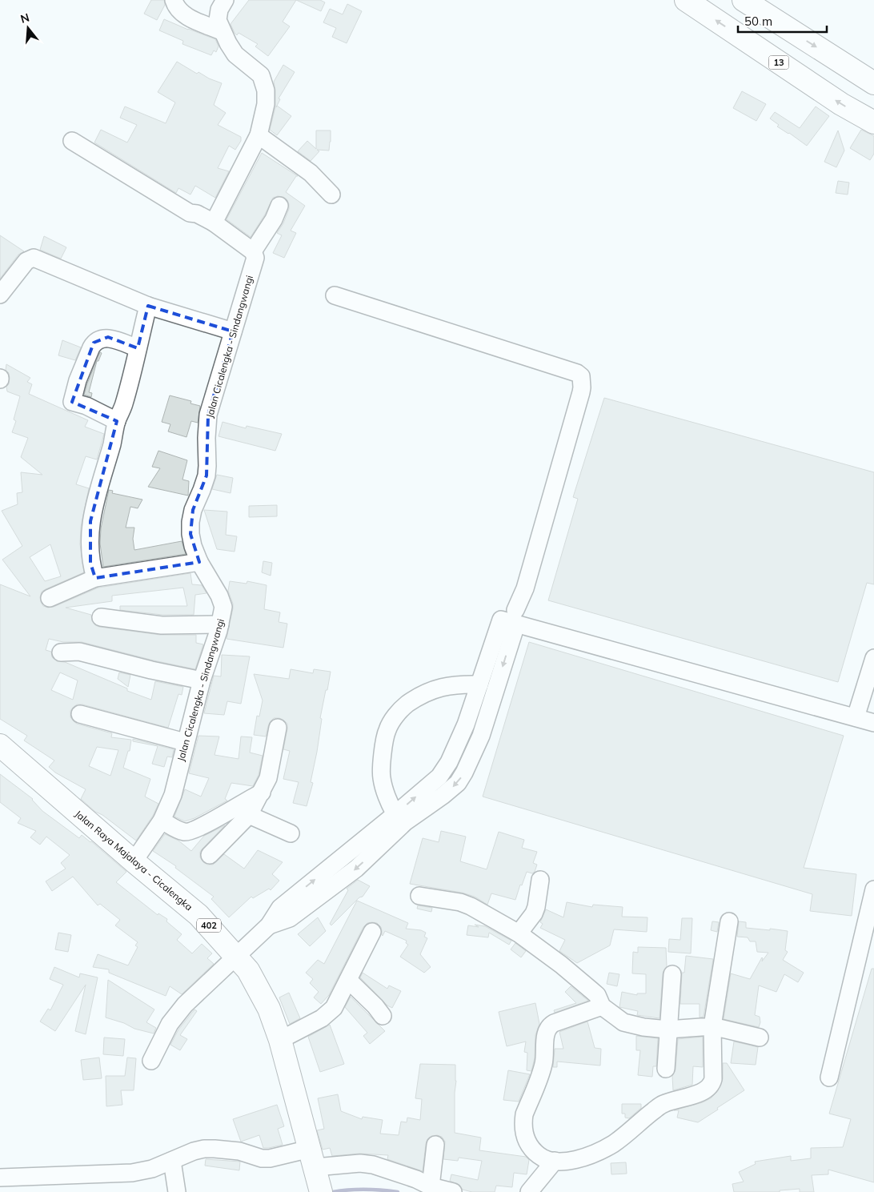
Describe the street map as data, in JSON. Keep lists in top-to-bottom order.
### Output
{
  "streets": {
    "main road": ["13", "Jalan Raya Majalaya - Cicalengka", "402"],
    "street": ["Jalan Cicalengka - Sindangwangi"]
  },
  "crossings": [
    ["Jalan Cicalengka - Sindangwangi", "Jalan Raya Majalaya - Cicalengka"]
  ],
  "scale_bar": "50 m",
  "north": "top"
}
